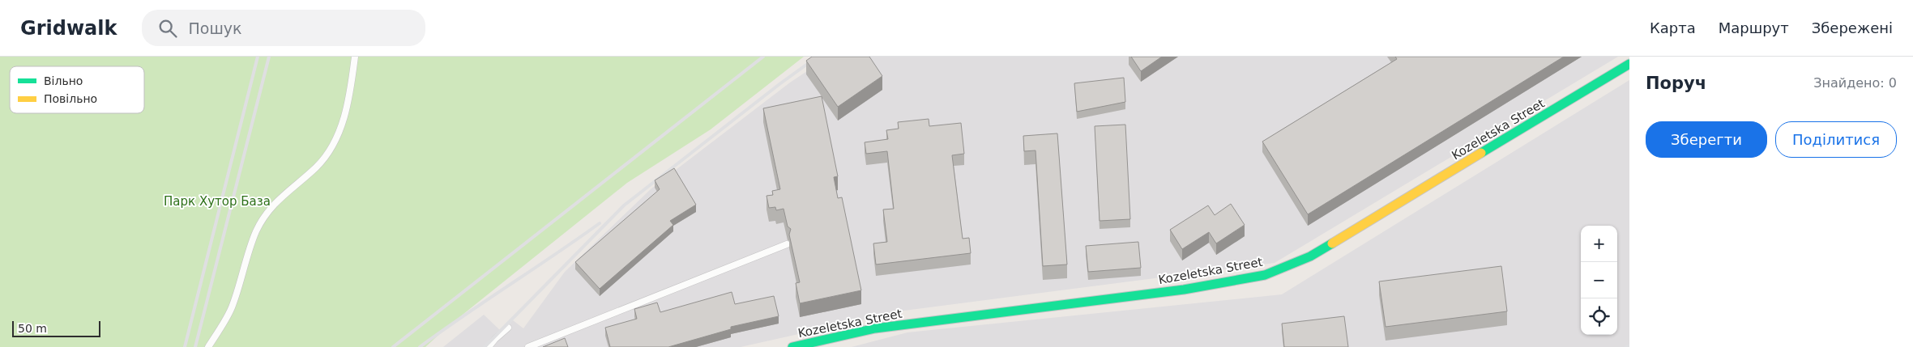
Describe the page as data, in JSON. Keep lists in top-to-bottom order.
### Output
{
  "streets": {
    "street": ["Kozeletska Street"]
  },
  "parks": ["Парк Хутор База"],
  "legend": ["Вільно", "Повільно"],
  "scale_bar": "50 m",
  "page": {
    "header": "Gridwalk",
    "search": "Пошук",
    "nav": ["Карта", "Маршрут", "Збережені"],
    "heading": ["Поруч", "Знайдено: 0"],
    "buttons": ["Зберегти", "Поділитися"],
    "map_buttons": ["+", "−"],
    "scale": "50 m"
  }
}
